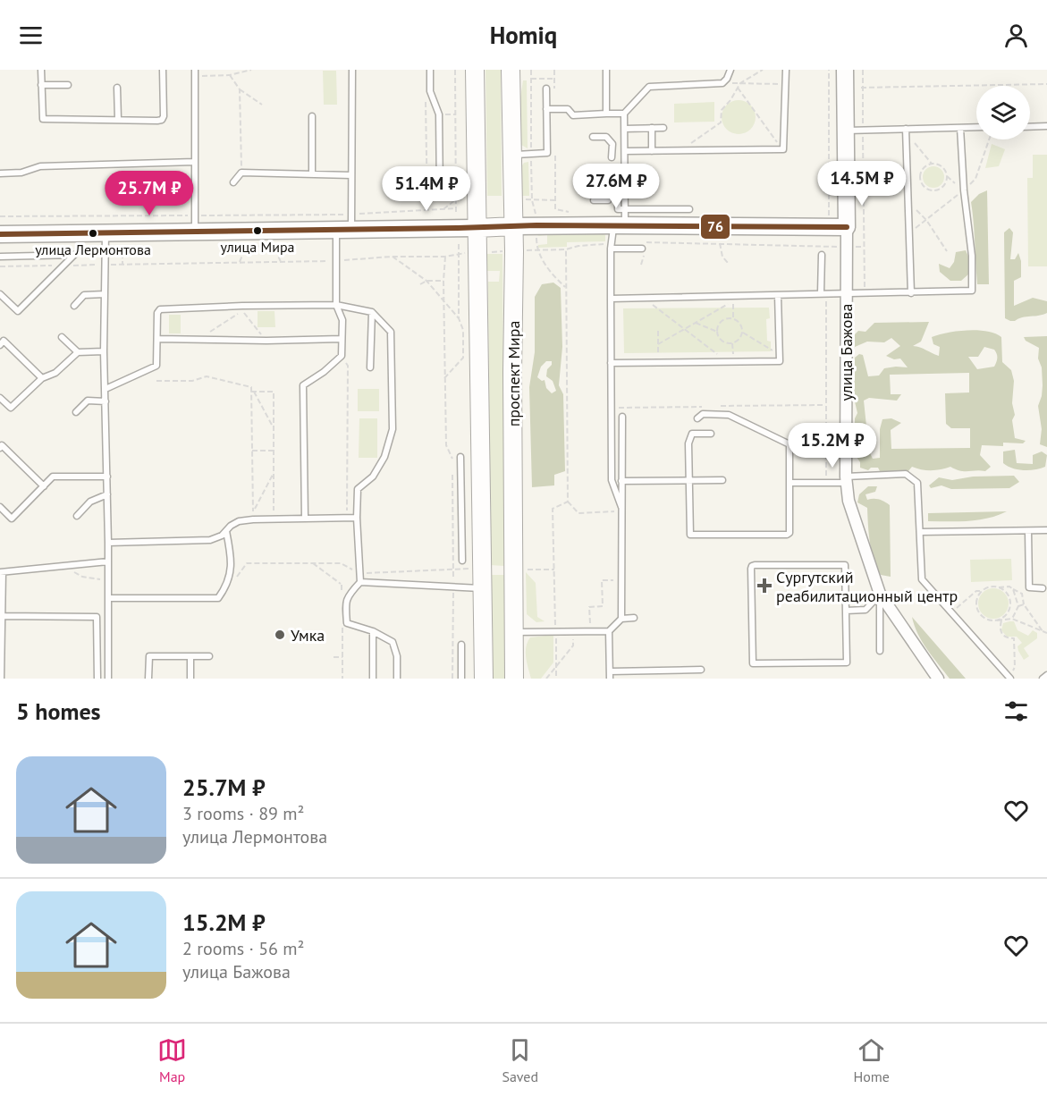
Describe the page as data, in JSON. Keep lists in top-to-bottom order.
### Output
{
  "streets": {
    "main road": ["проспект Мира"],
    "street": ["улица Бажова"]
  },
  "places": {
    "other": ["улица Мира", "улица Лермонтова", "Умка"],
    "health": ["Сургутский реабилитационный центр"]
  },
  "lines": ["transit line 76"],
  "page": {
    "header": "Homiq",
    "price": [
      "14.5M ₽",
      "27.6M ₽",
      "51.4M ₽",
      "25.7M ₽",
      "15.2M ₽"
    ],
    "heading": "5 homes",
    "list": [
      {
        "name": "25.7M ₽",
        "note": "3 rooms · 89 m² · улица Лермонтова"
      },
      {
        "name": "15.2M ₽",
        "note": "2 rooms · 56 m² · улица Бажова"
      }
    ],
    "tabs": ["Map", "Saved", "Home"]
  }
}
